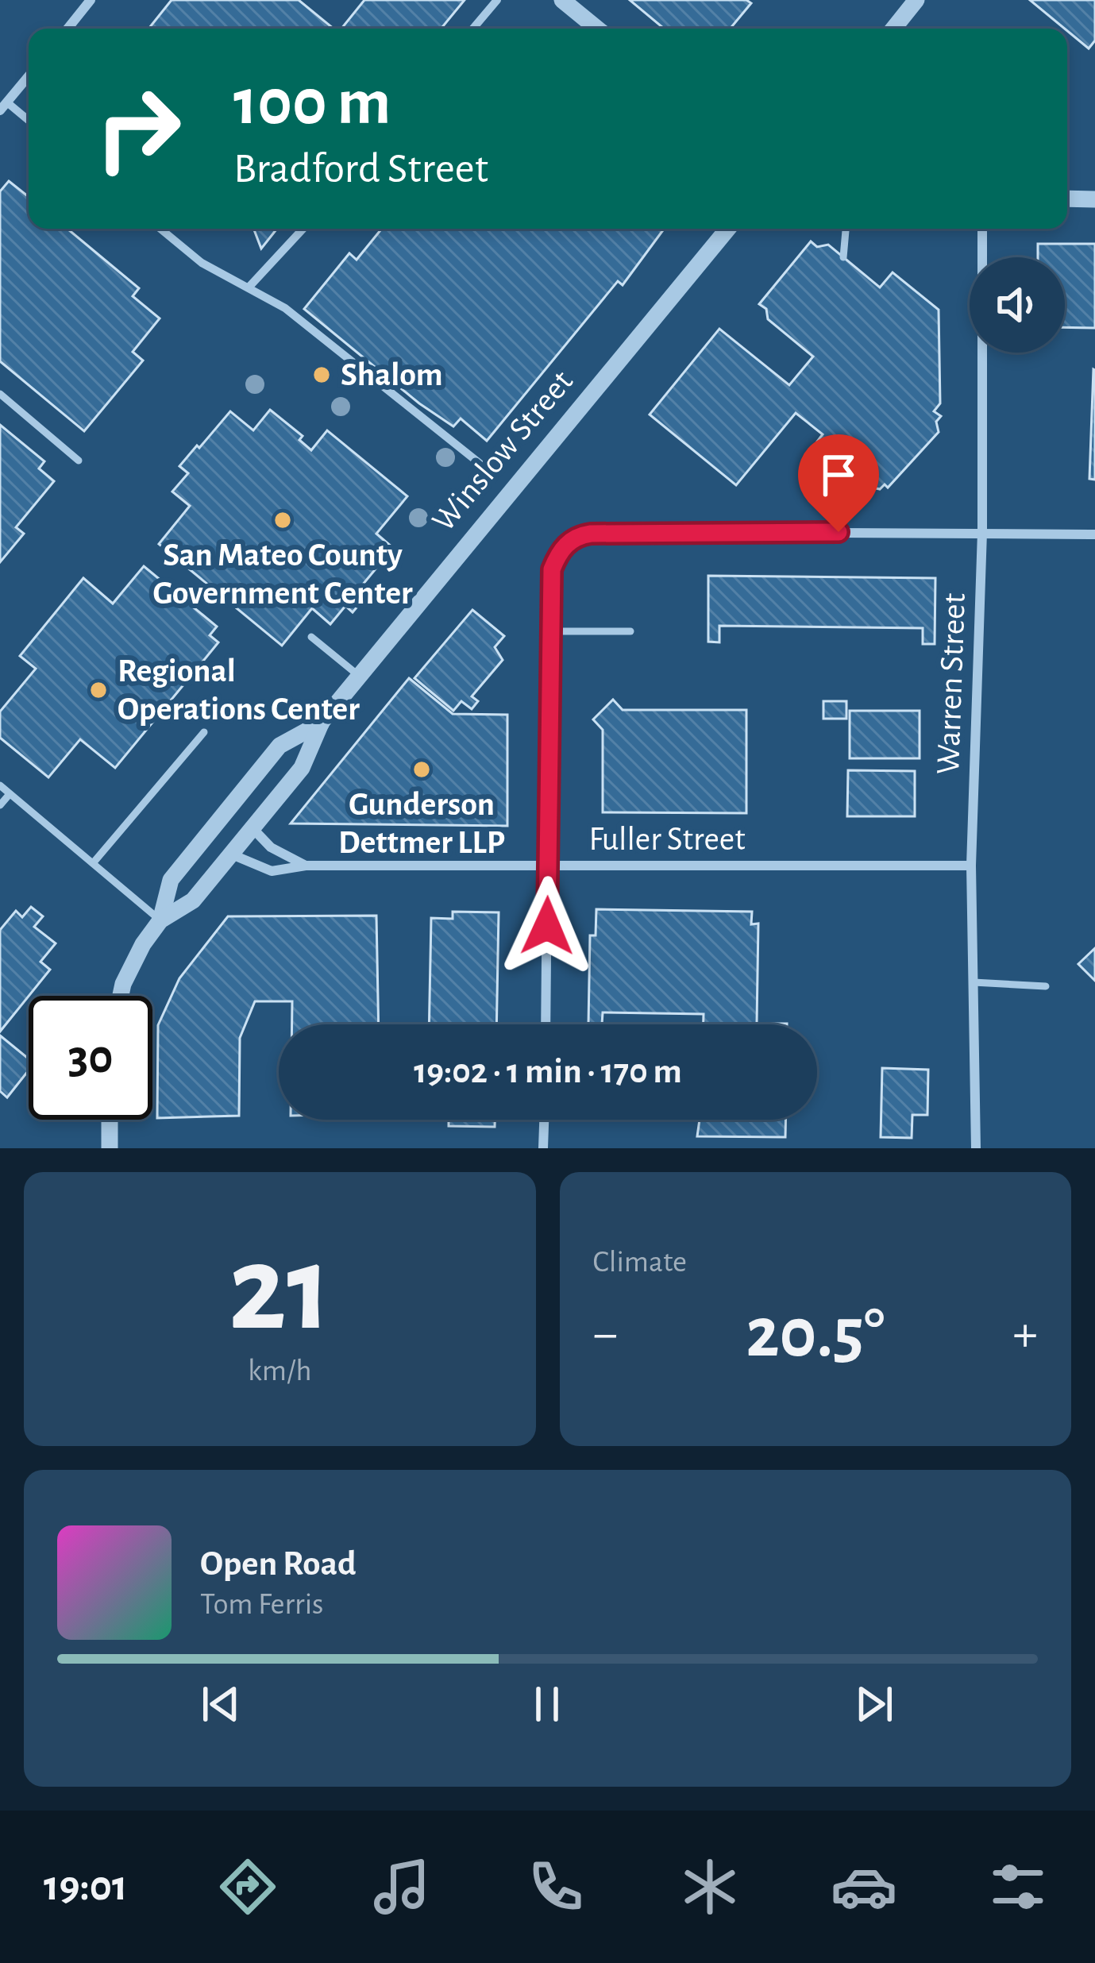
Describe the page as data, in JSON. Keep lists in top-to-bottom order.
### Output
{
  "streets": {
    "street": ["Winslow Street", "Warren Street", "Fuller Street"]
  },
  "crossings": [
    ["Winslow Street", "Fuller Street"],
    ["Warren Street", "Fuller Street"]
  ],
  "places": [
    "Shalom",
    "San Mateo County Government Center",
    "Regional Operations Center",
    "Gunderson Dettmer LLP"
  ],
  "page": {
    "turn": ["100 m", "Bradford Street"],
    "limit": "30",
    "trip": "19:02 · 1 min · 170 m",
    "tile": [
      ["21", "km/h"],
      "Climate"
    ],
    "heat": ["−", "20.5°", "+"],
    "song": ["Open Road", "Tom Ferris"],
    "tabs": "19:01"
  }
}
